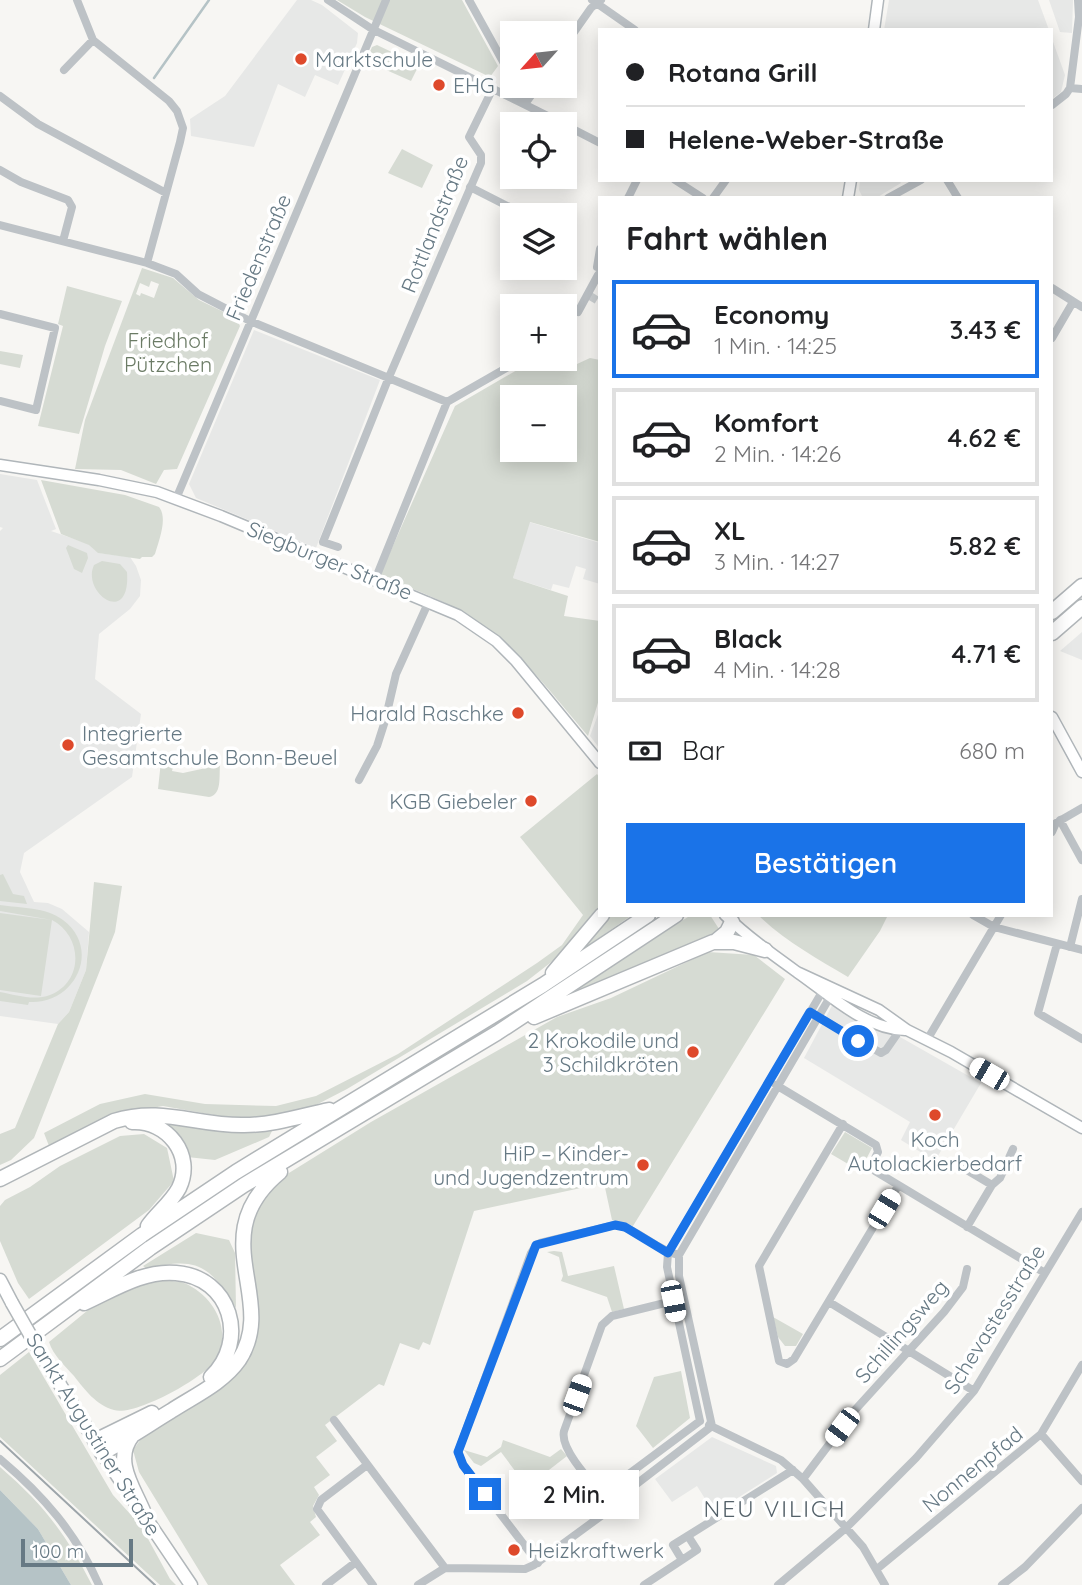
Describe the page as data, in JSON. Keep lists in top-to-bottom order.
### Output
{
  "streets": {
    "main road": ["Siegburger Straße", "Sankt Augustiner Straße"],
    "street": [
      "Rottlandstraße",
      "Friedenstraße",
      "Schevastesstraße",
      "Schillingsweg",
      "Nonnenpfad"
    ]
  },
  "crossings": [
    ["Friedenstraße", "Siegburger Straße"]
  ],
  "districts": ["NEU VILICH"],
  "parks": ["Friedhof Pützchen"],
  "places": [
    "Marktschule",
    "EHG",
    "Harald Raschke",
    "Integrierte Gesamtschule Bonn-Beuel",
    "KGB Giebeler",
    "2 Krokodile und 3 Schildkröten",
    "Koch Autolackierbedarf",
    "HiP – Kinder- und Jugendzentrum",
    "Heizkraftwerk"
  ],
  "scale_bar": "100 m",
  "north": "bottom left",
  "page": {
    "map_buttons": ["+", "−"],
    "banner": ["Rotana Grill", "Helene-Weber-Straße"],
    "heading": "Fahrt wählen",
    "list": [
      {
        "name": "Economy",
        "note": "1 Min. · 14:25",
        "value": "3.43 €"
      },
      {
        "name": "Komfort",
        "note": "2 Min. · 14:26",
        "value": "4.62 €"
      },
      {
        "name": "XL",
        "note": "3 Min. · 14:27",
        "value": "5.82 €"
      },
      {
        "name": "Black",
        "note": "4 Min. · 14:28",
        "value": "4.71 €"
      }
    ],
    "pay": ["Bar", "680 m"],
    "buttons": "Bestätigen",
    "bubble": "2 Min.",
    "scale": "100 m"
  }
}
